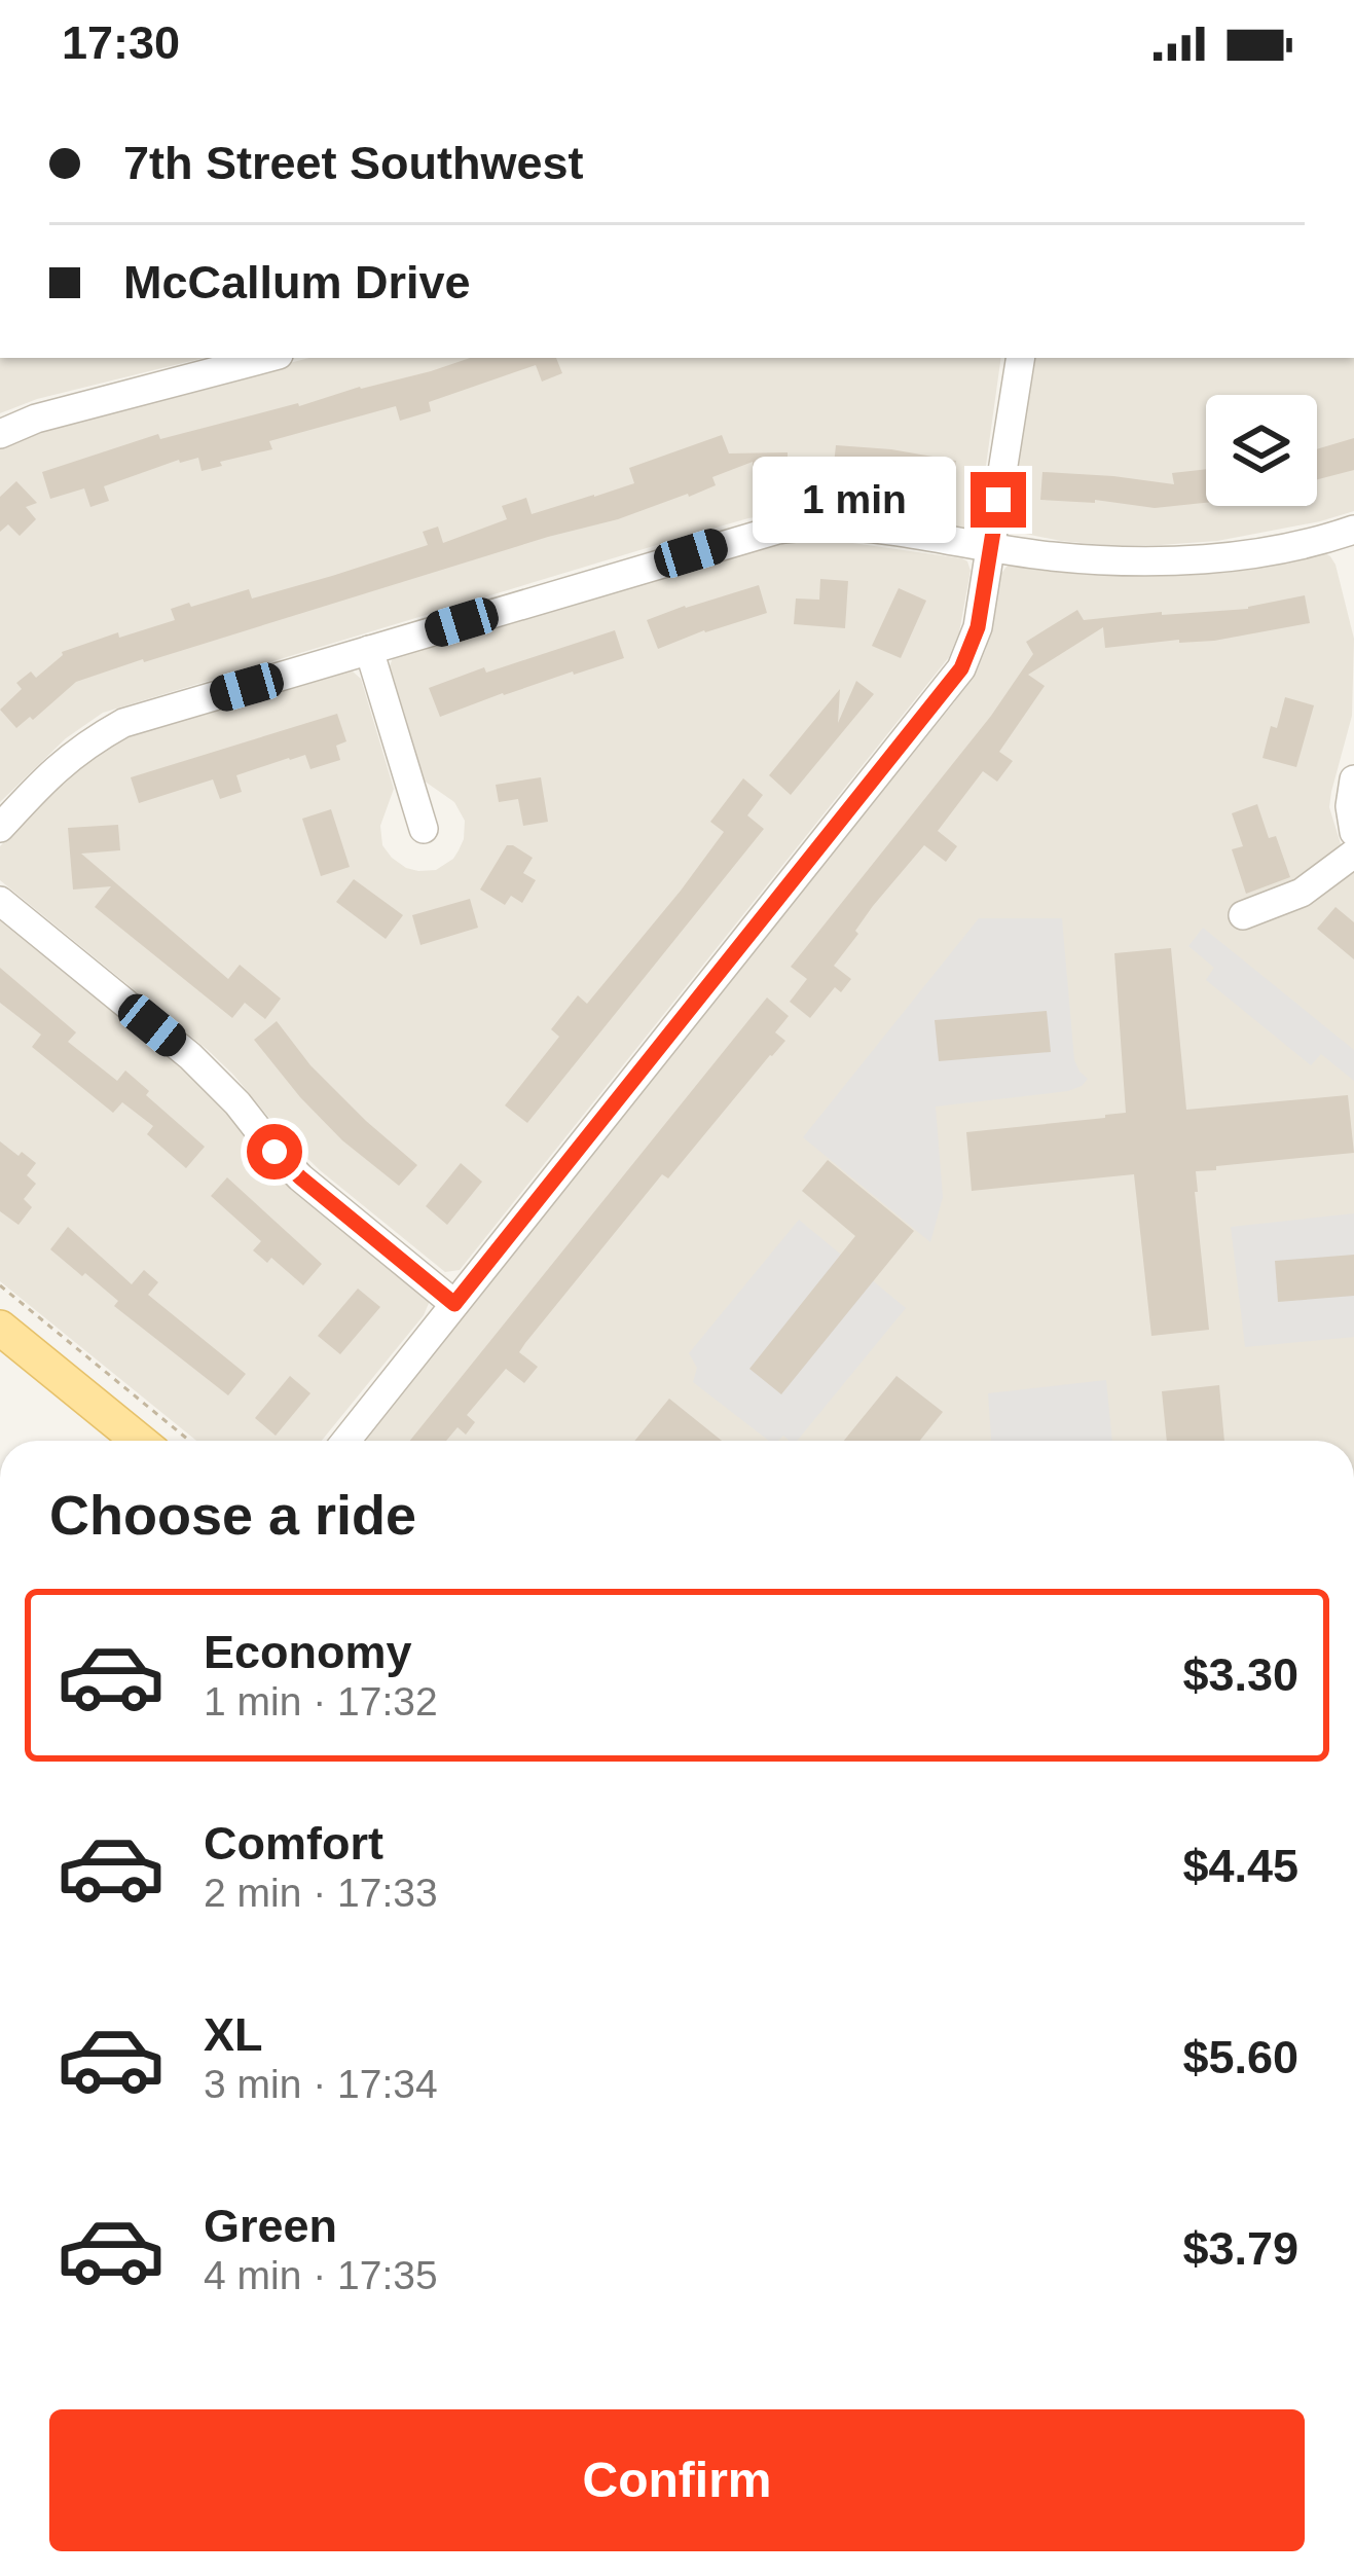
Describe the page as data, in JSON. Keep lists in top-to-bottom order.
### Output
{
  "page": {
    "status": "17:30",
    "banner": ["7th Street Southwest", "McCallum Drive"],
    "bubble": "1 min",
    "heading": "Choose a ride",
    "list": [
      {
        "name": "Economy",
        "note": "1 min · 17:32",
        "value": "$3.30"
      },
      {
        "name": "Comfort",
        "note": "2 min · 17:33",
        "value": "$4.45"
      },
      {
        "name": "XL",
        "note": "3 min · 17:34",
        "value": "$5.60"
      },
      {
        "name": "Green",
        "note": "4 min · 17:35",
        "value": "$3.79"
      }
    ],
    "buttons": "Confirm"
  }
}
